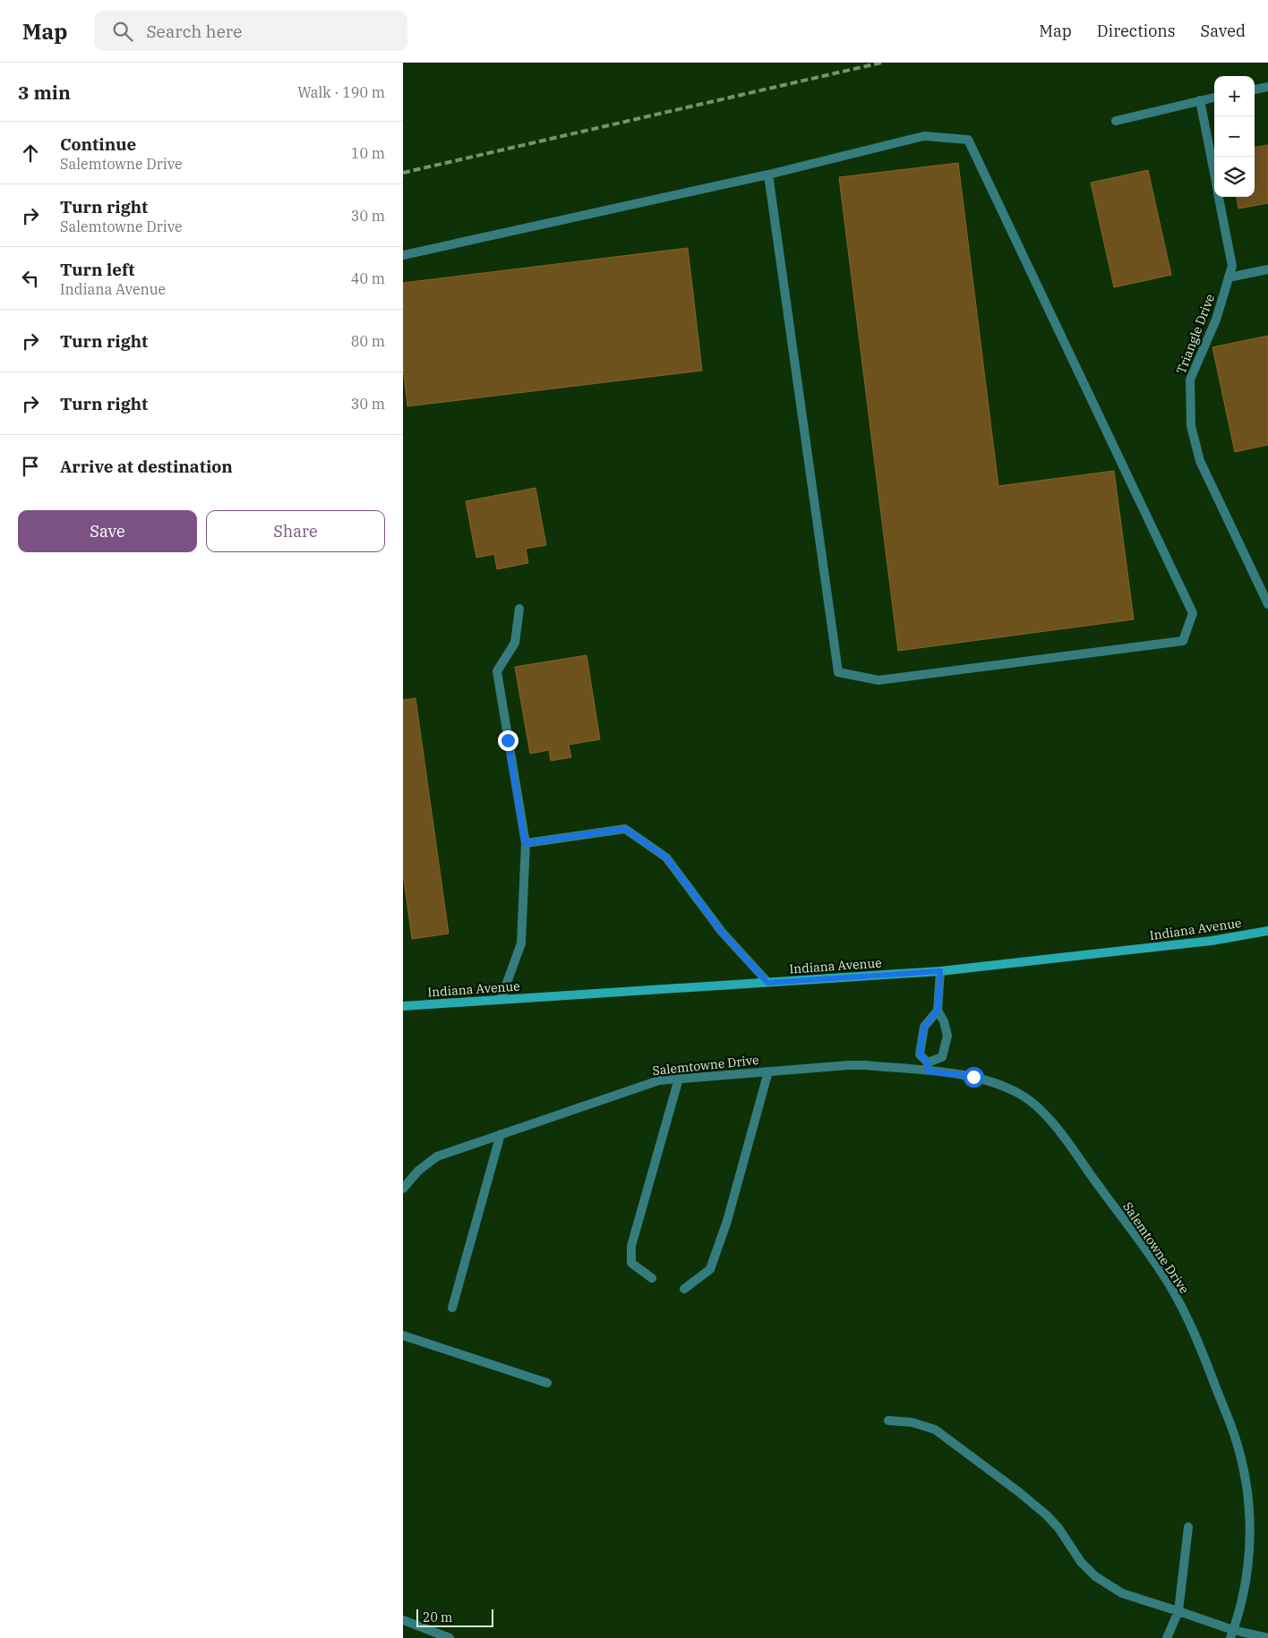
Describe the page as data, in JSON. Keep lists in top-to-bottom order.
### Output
{
  "streets": {
    "main road": ["Indiana Avenue"],
    "street": ["Triangle Drive", "Salemtowne Drive"]
  },
  "scale_bar": "20 m",
  "page": {
    "header": "Map",
    "search": "Search here",
    "nav": ["Map", "Directions", "Saved"],
    "heading": ["3 min", "Walk · 190 m"],
    "map_buttons": ["+", "−"],
    "list": [
      ["Continue", "Salemtowne Drive", "10 m"],
      ["Turn right", "Salemtowne Drive", "30 m"],
      ["Turn left", "Indiana Avenue", "40 m"],
      ["Turn right", "80 m"],
      ["Turn right", "30 m"],
      "Arrive at destination"
    ],
    "buttons": ["Save", "Share"],
    "scale": "20 m"
  }
}
